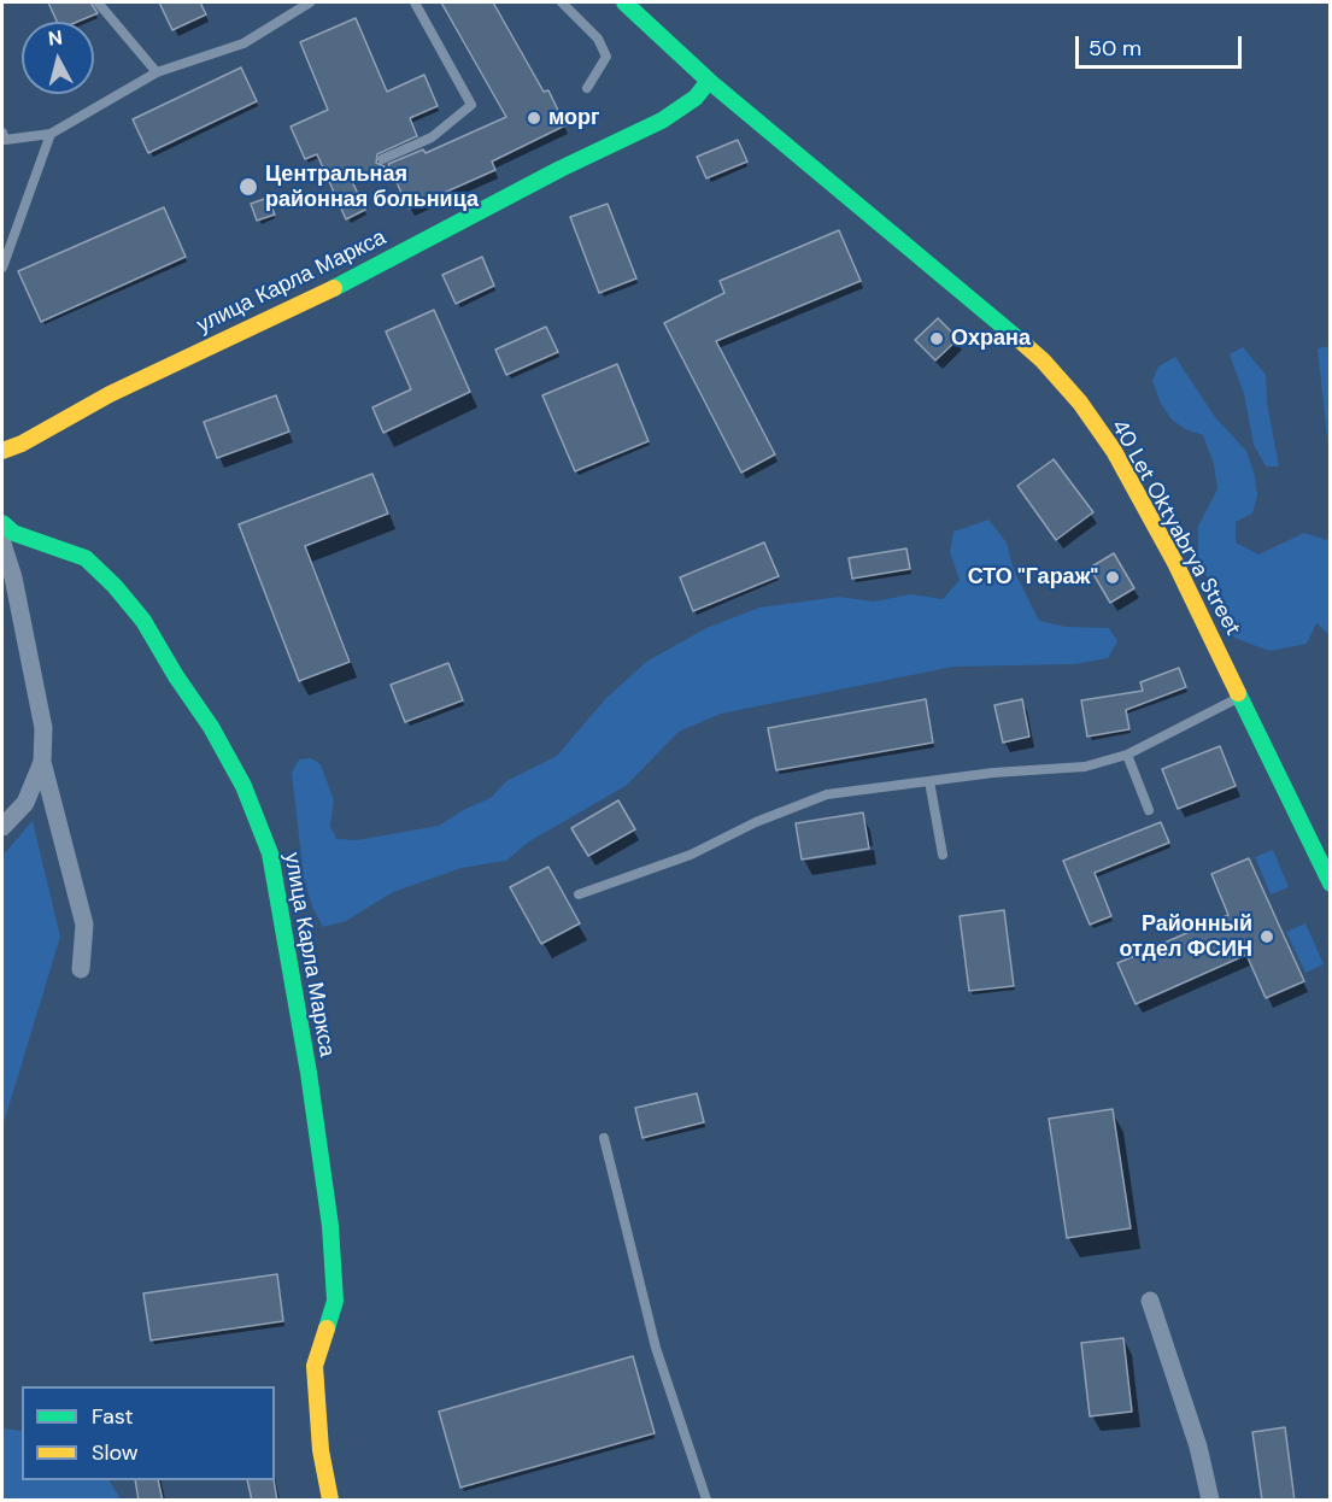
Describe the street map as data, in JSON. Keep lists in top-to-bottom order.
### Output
{
  "streets": {
    "street": ["улица Карла Маркса", "40 Let Oktyabrya Street"]
  },
  "crossings": [
    ["улица Карла Маркса", "40 Let Oktyabrya Street"]
  ],
  "places": [
    "морг",
    "Центральная районная больница",
    "Охрана",
    "СТО \"Гараж\"",
    "Районный отдел ФСИН"
  ],
  "legend": ["Fast", "Slow"],
  "scale_bar": "50 m",
  "north": "top"
}
